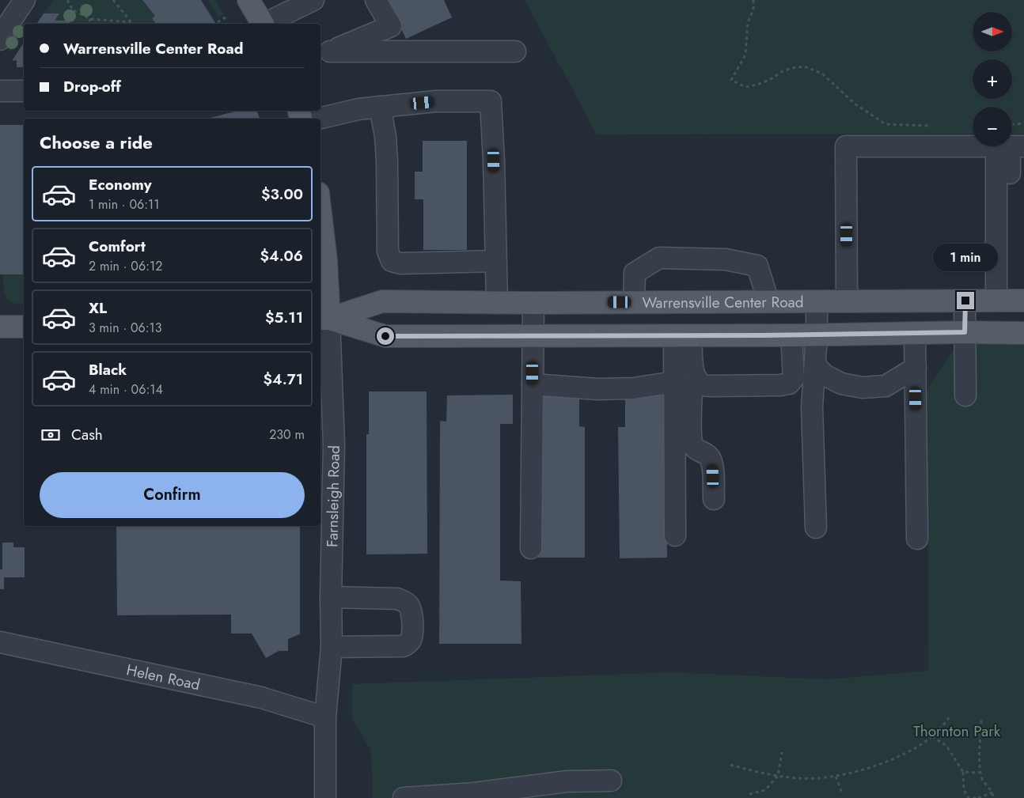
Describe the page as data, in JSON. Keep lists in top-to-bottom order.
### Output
{
  "streets": {
    "main road": ["Warrensville Center Road", "Farnsleigh Road"],
    "street": ["Helen Road"]
  },
  "crossings": [
    ["Warrensville Center Road", "Farnsleigh Road"],
    ["Farnsleigh Road", "Helen Road"]
  ],
  "parks": ["Thornton Park"],
  "north": "right",
  "page": {
    "map_buttons": ["+", "−"],
    "banner": ["Warrensville Center Road", "Drop-off"],
    "heading": "Choose a ride",
    "list": [
      {
        "name": "Economy",
        "note": "1 min · 06:11",
        "value": "$3.00"
      },
      {
        "name": "Comfort",
        "note": "2 min · 06:12",
        "value": "$4.06"
      },
      {
        "name": "XL",
        "note": "3 min · 06:13",
        "value": "$5.11"
      },
      {
        "name": "Black",
        "note": "4 min · 06:14",
        "value": "$4.71"
      }
    ],
    "bubble": "1 min",
    "pay": ["Cash", "230 m"],
    "buttons": "Confirm"
  }
}
